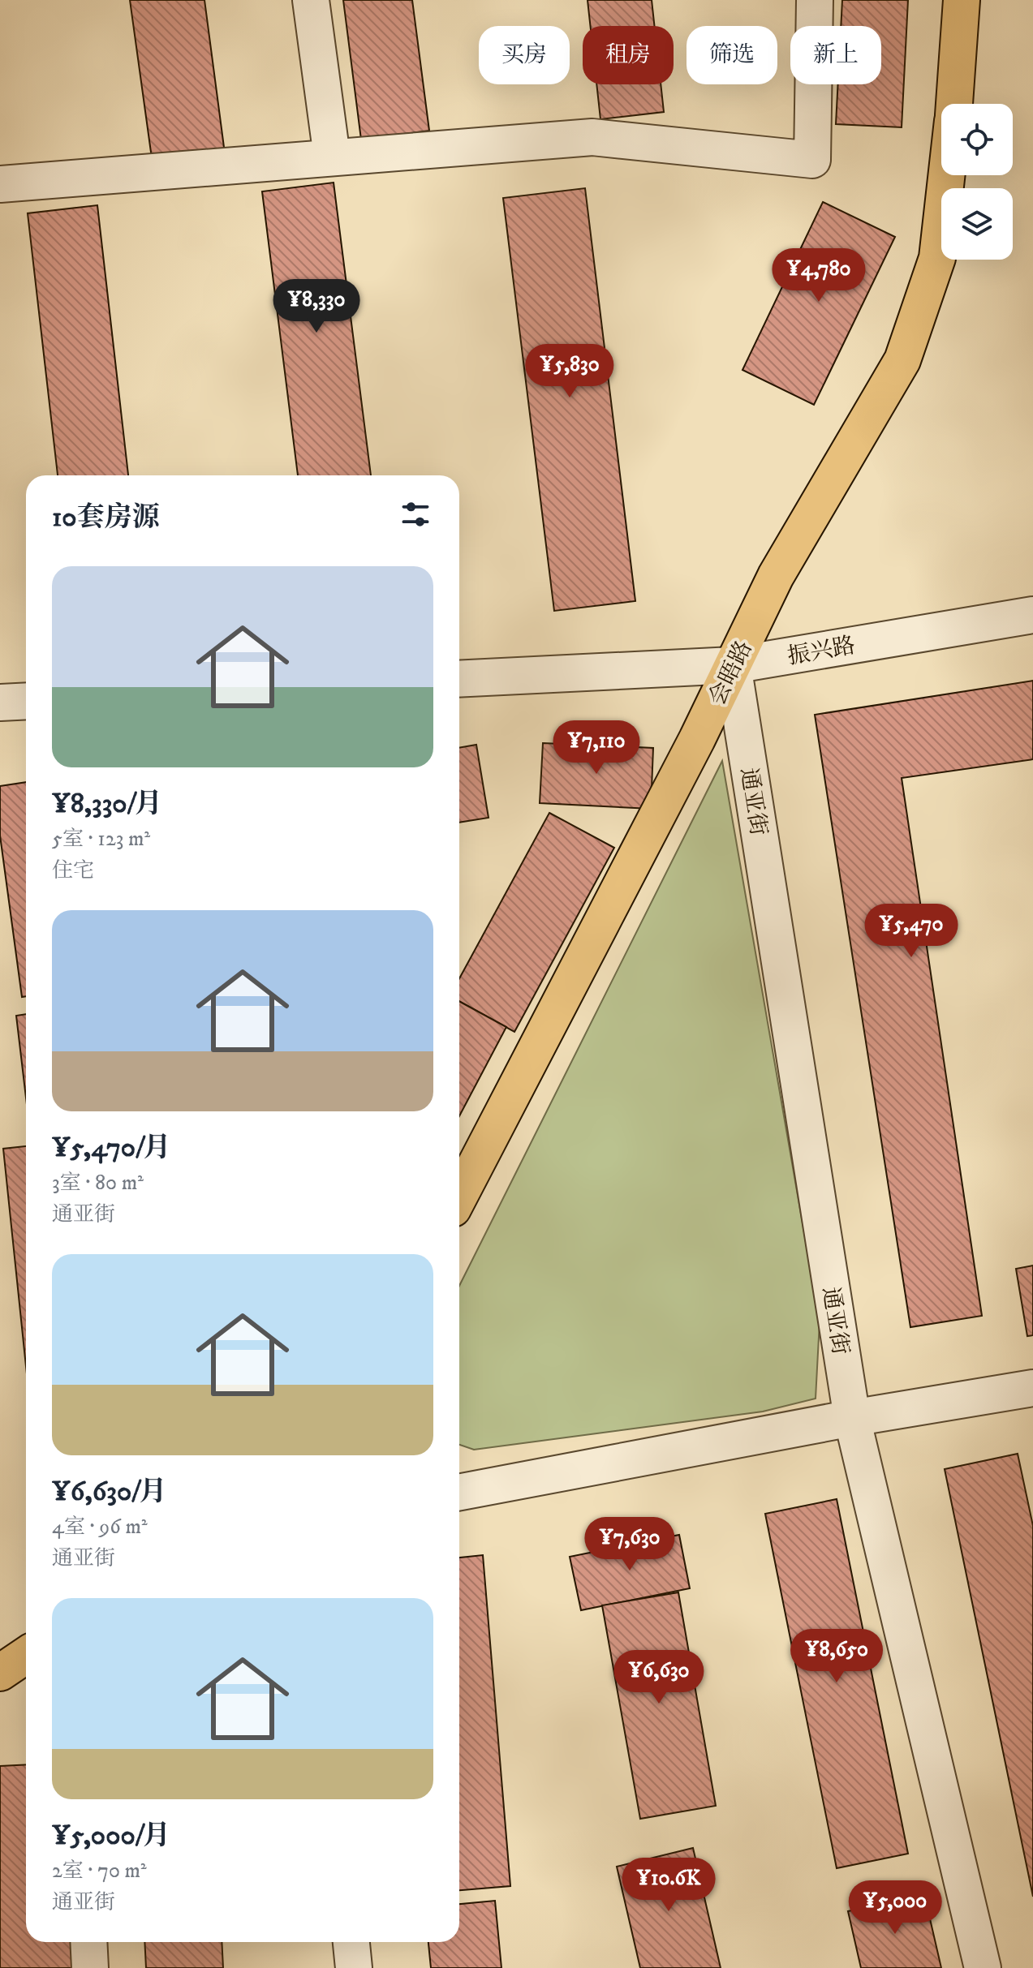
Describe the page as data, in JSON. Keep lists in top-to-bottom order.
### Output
{
  "streets": {
    "main road": ["会晤路"],
    "street": ["振兴路", "通亚街"]
  },
  "crossings": [
    ["振兴路", "会晤路"],
    ["振兴路", "通亚街"],
    ["会晤路", "通亚街"]
  ],
  "page": {
    "chip": [
      "买房",
      "租房",
      "筛选",
      "新上"
    ],
    "price": [
      "¥4,780",
      "¥8,330",
      "¥5,830",
      "¥7,110",
      "¥5,470",
      "¥7,630",
      "¥8,650",
      "¥6,630",
      "¥10.6K",
      "¥5,000"
    ],
    "heading": "10套房源",
    "list": [
      {
        "name": "¥8,330/月",
        "note": "5室 · 123 m² · 住宅"
      },
      {
        "name": "¥5,470/月",
        "note": "3室 · 80 m² · 通亚街"
      },
      {
        "name": "¥6,630/月",
        "note": "4室 · 96 m² · 通亚街"
      },
      {
        "name": "¥5,000/月",
        "note": "2室 · 70 m² · 通亚街"
      }
    ]
  }
}
